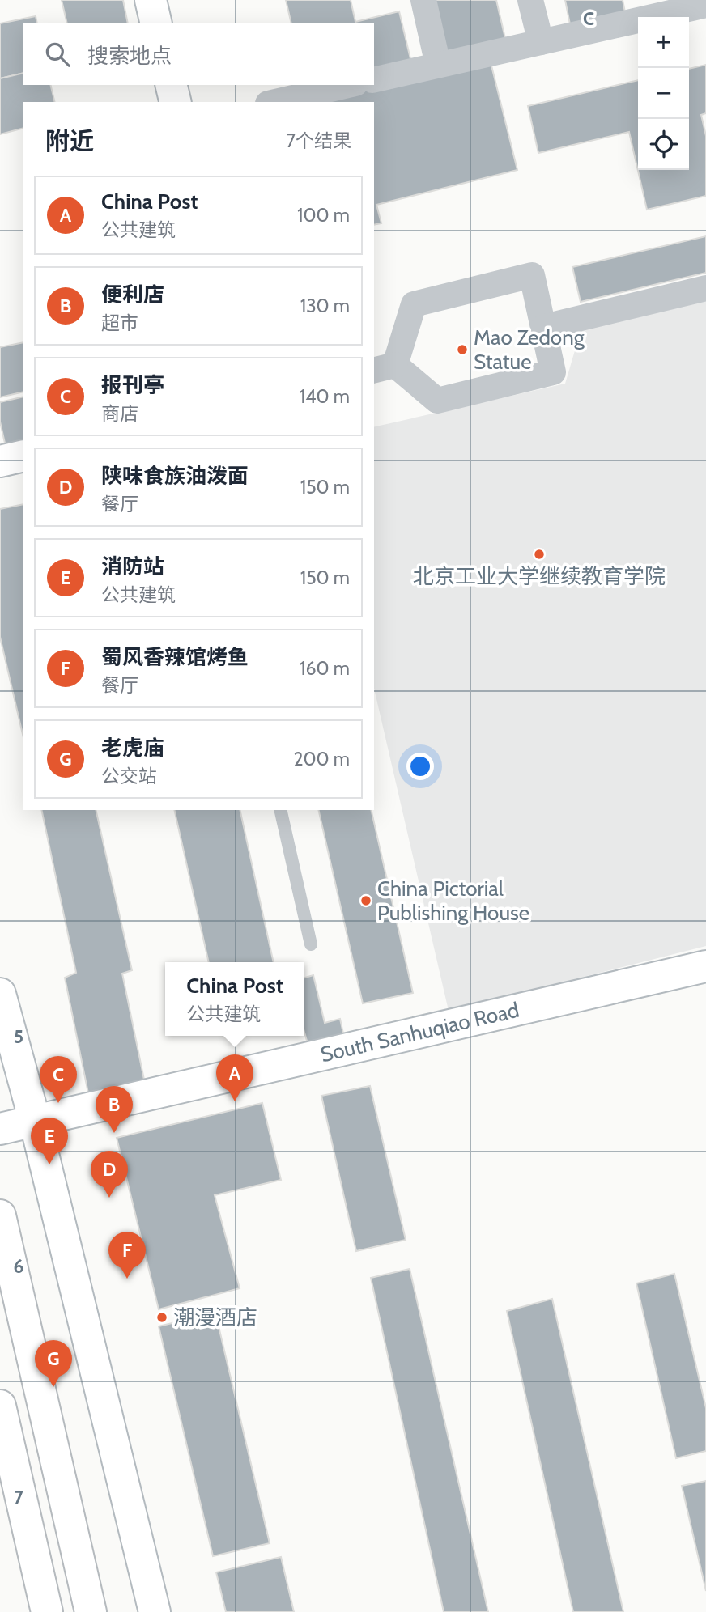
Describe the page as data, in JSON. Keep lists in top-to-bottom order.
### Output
{
  "streets": {
    "street": ["South Sanhuqiao Road"]
  },
  "places": [
    "Mao Zedong Statue",
    "北京工业大学继续教育学院",
    "China Pictorial Publishing House",
    "潮漫酒店"
  ],
  "page": {
    "map_buttons": ["+", "−"],
    "search": "搜索地点",
    "heading": ["附近", "7个结果"],
    "list": [
      {
        "mark": "A",
        "name": "China Post",
        "note": "公共建筑",
        "value": "100 m"
      },
      {
        "mark": "B",
        "name": "便利店",
        "note": "超市",
        "value": "130 m"
      },
      {
        "mark": "C",
        "name": "报刊亭",
        "note": "商店",
        "value": "140 m"
      },
      {
        "mark": "D",
        "name": "陕味食族油泼面",
        "note": "餐厅",
        "value": "150 m"
      },
      {
        "mark": "E",
        "name": "消防站",
        "note": "公共建筑",
        "value": "150 m"
      },
      {
        "mark": "F",
        "name": "蜀风香辣馆烤鱼",
        "note": "餐厅",
        "value": "160 m"
      },
      {
        "mark": "G",
        "name": "老虎庙",
        "note": "公交站",
        "value": "200 m"
      }
    ],
    "popup": ["China Post", "公共建筑"],
    "pins": [
      "A",
      "C",
      "B",
      "E",
      "D",
      "F",
      "G"
    ]
  },
  "grid": {
    "columns": ["C"],
    "rows": ["5", "6", "7"]
  }
}
